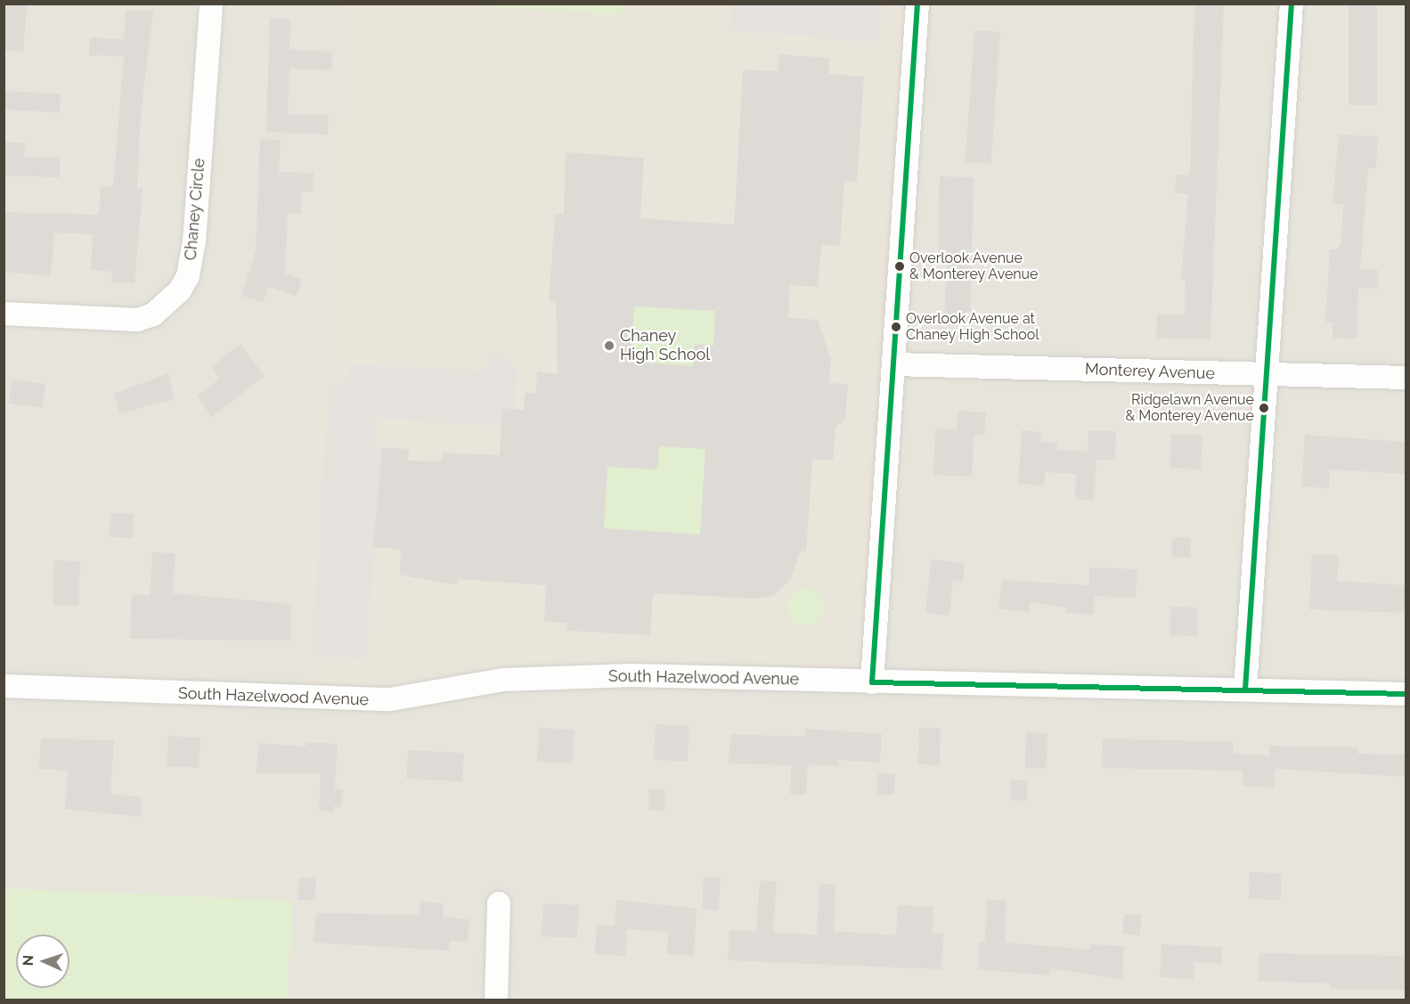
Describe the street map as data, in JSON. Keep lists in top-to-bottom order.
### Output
{
  "streets": {
    "street": ["Chaney Circle", "Monterey Avenue", "South Hazelwood Avenue"]
  },
  "places": [
    "Overlook Avenue & Monterey Avenue",
    "Overlook Avenue at Chaney High School",
    "Chaney High School",
    "Ridgelawn Avenue & Monterey Avenue"
  ],
  "north": "left"
}
